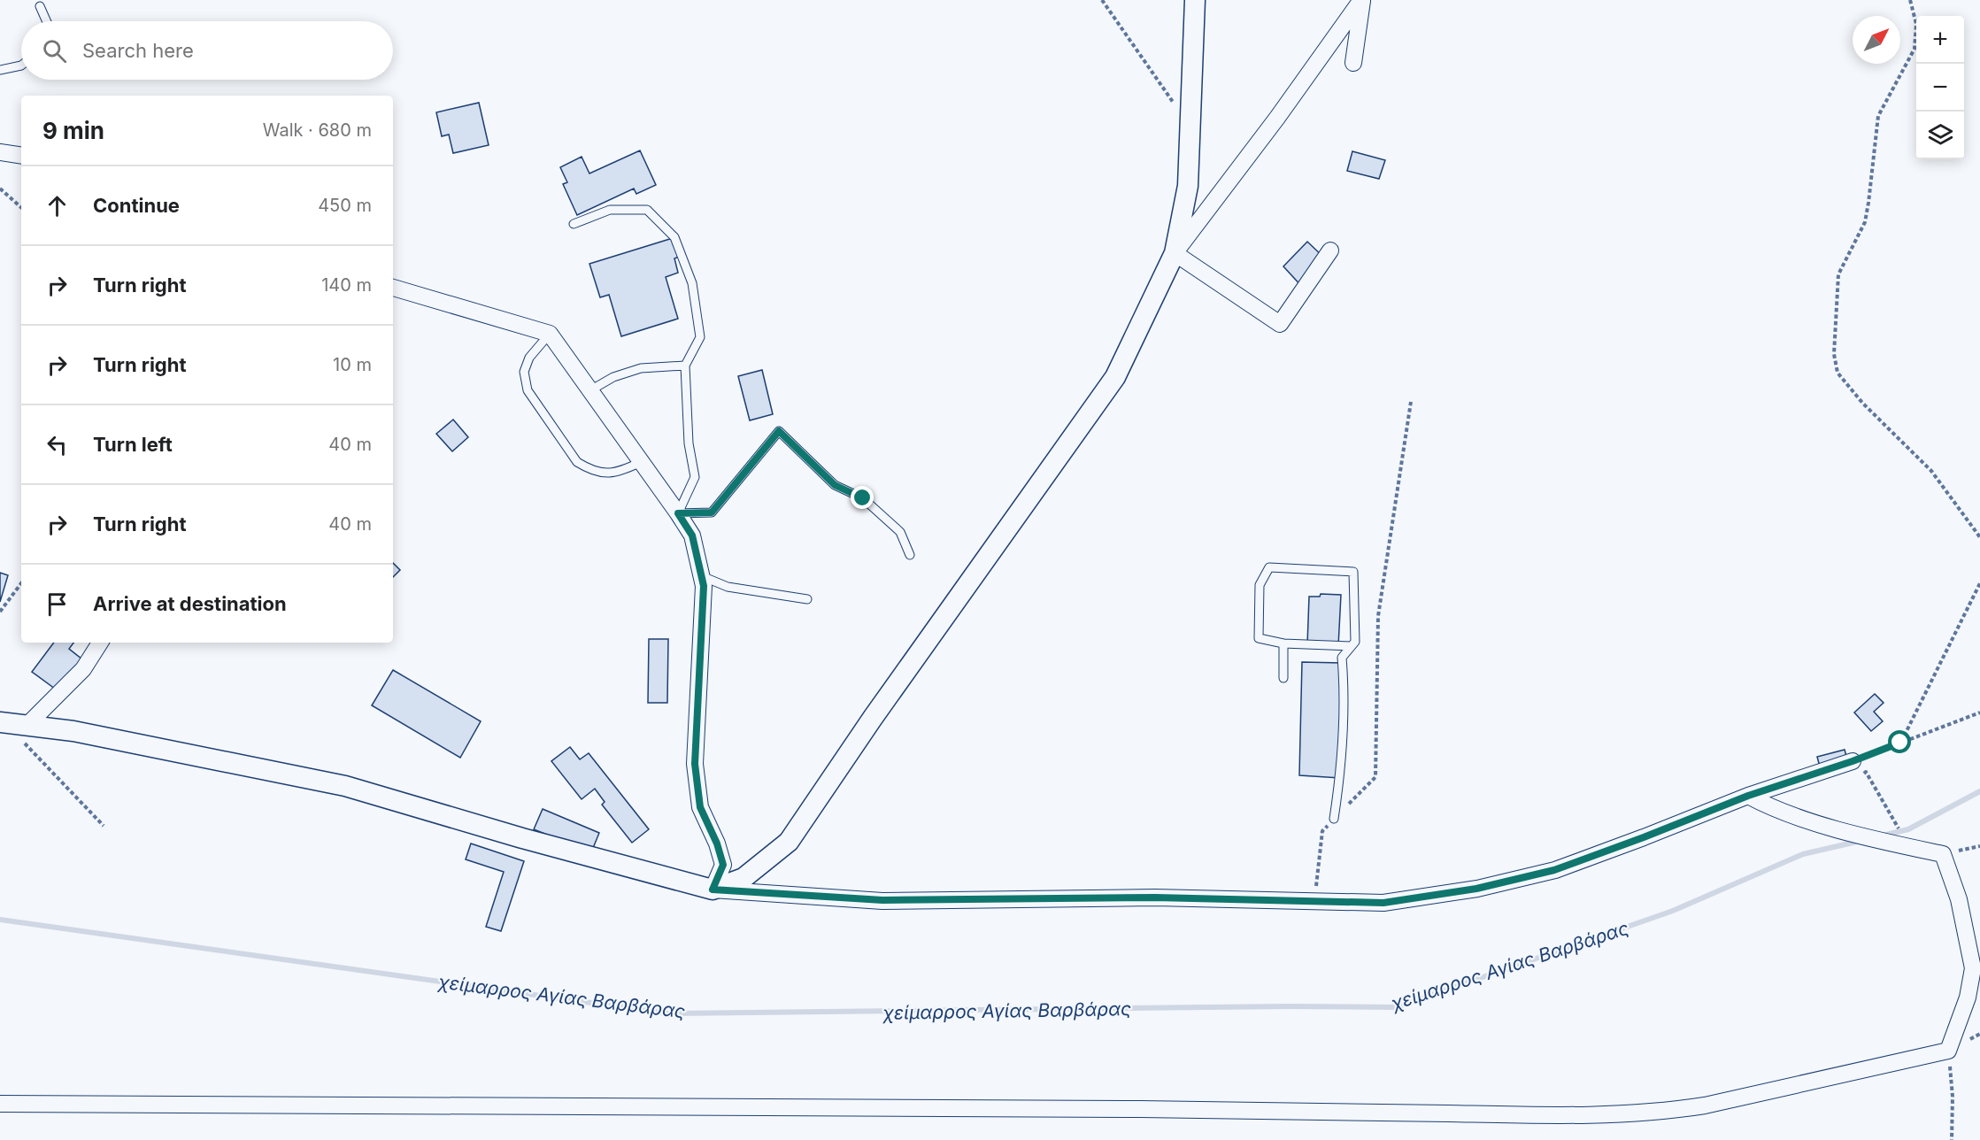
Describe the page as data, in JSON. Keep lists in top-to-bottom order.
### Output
{
  "water": ["χείμαρρος Αγίας Βαρβάρας"],
  "north": "top right",
  "page": {
    "map_buttons": ["+", "−"],
    "search": "Search here",
    "heading": ["9 min", "Walk · 680 m"],
    "list": [
      ["Continue", "450 m"],
      ["Turn right", "140 m"],
      ["Turn right", "10 m"],
      ["Turn left", "40 m"],
      ["Turn right", "40 m"],
      "Arrive at destination"
    ]
  }
}
